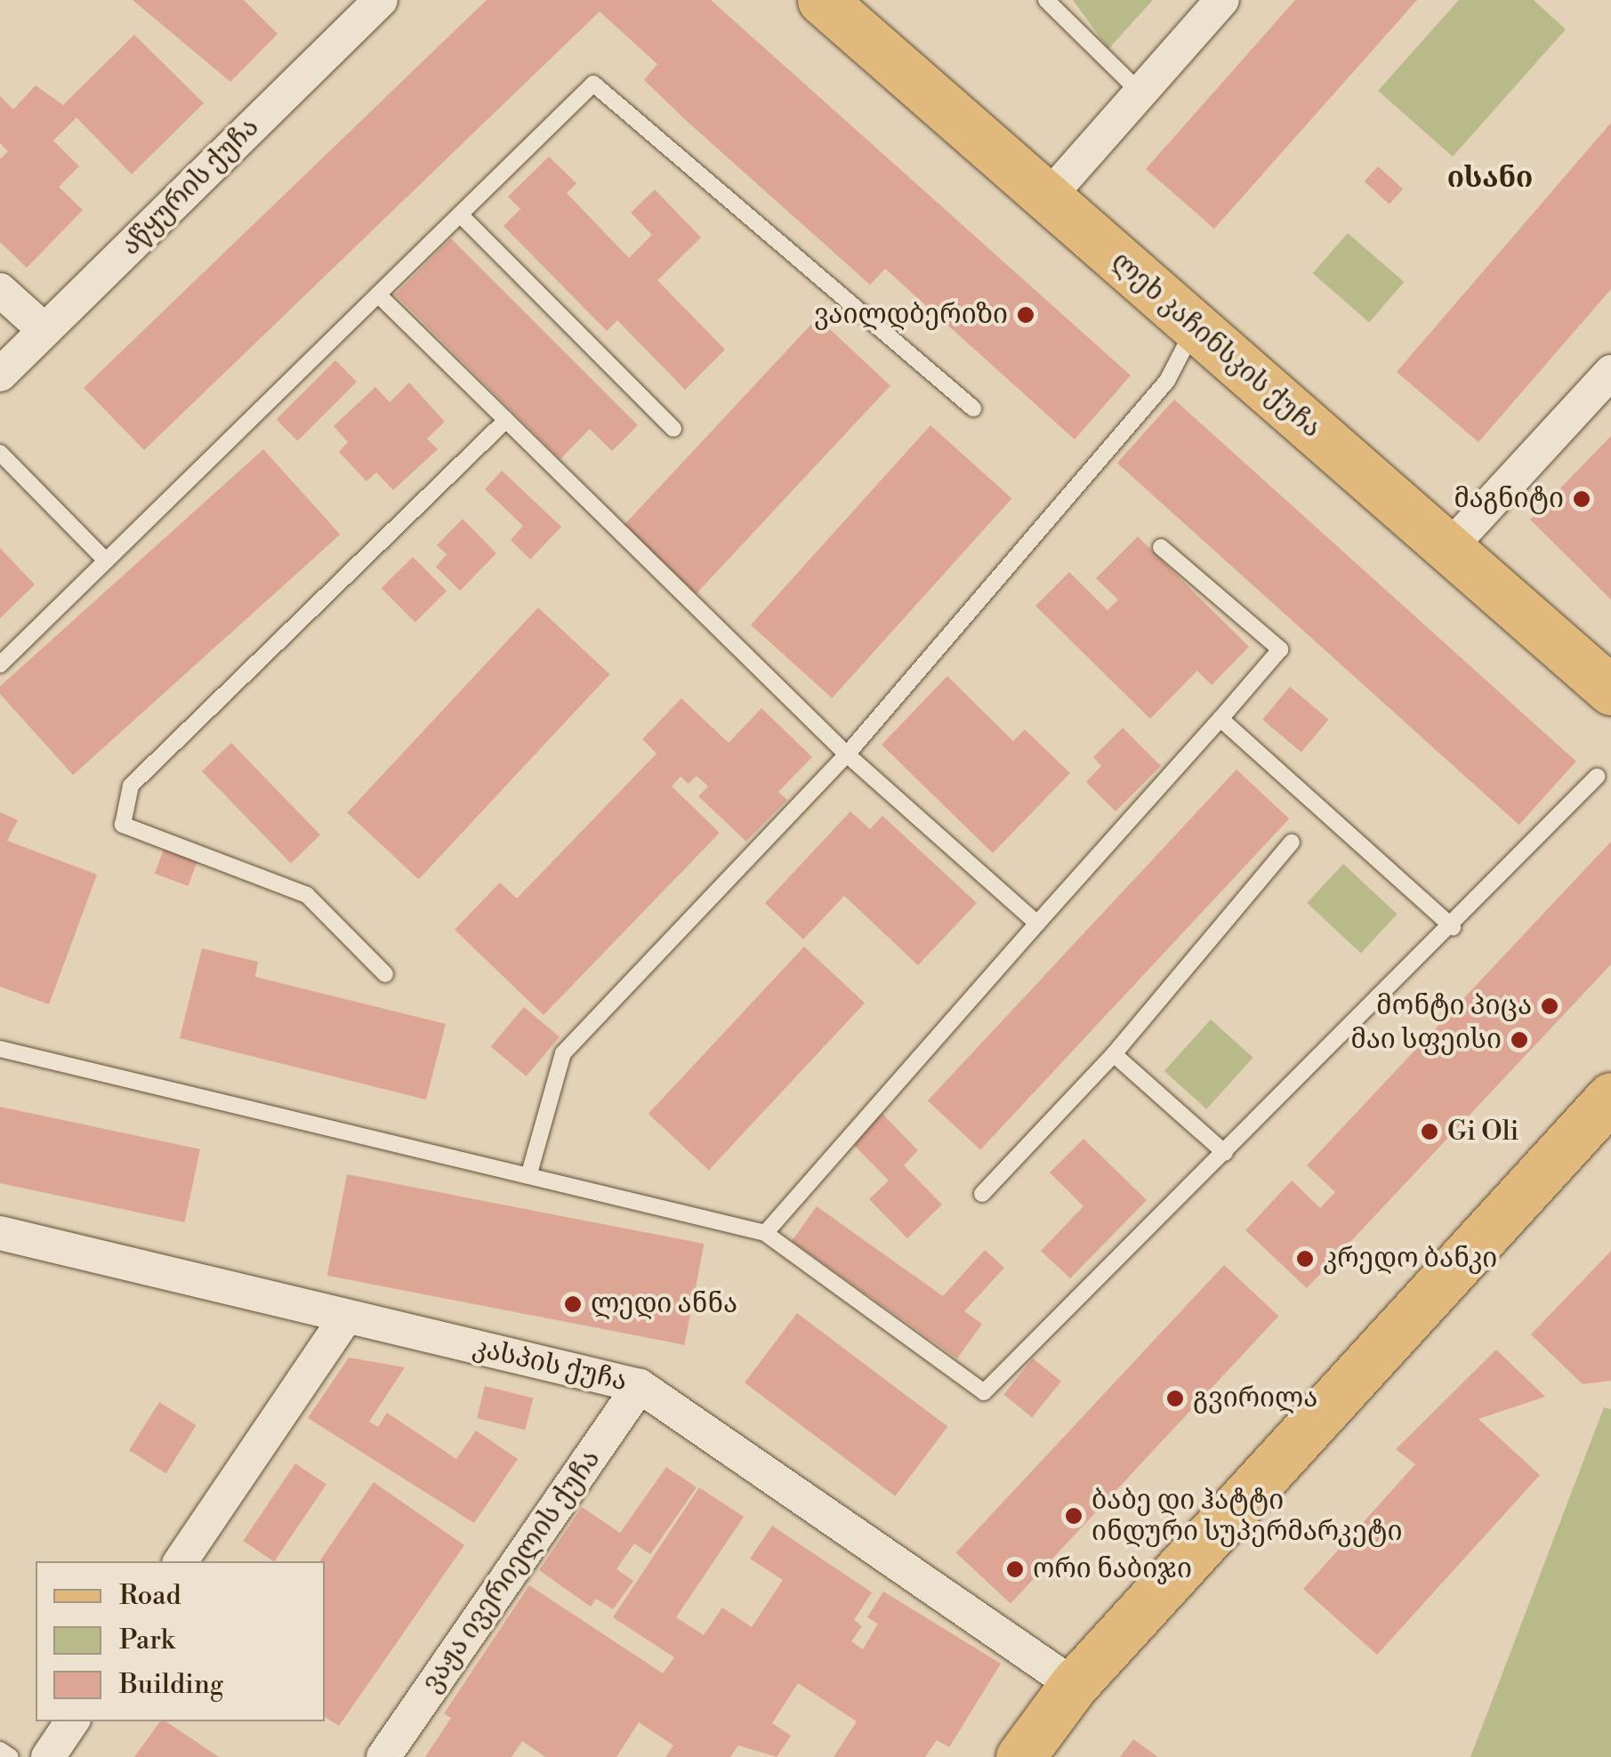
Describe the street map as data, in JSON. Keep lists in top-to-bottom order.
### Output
{
  "streets": {
    "main road": ["ლეხ კაჩინსკის ქუჩა"],
    "street": ["აწყურის ქუჩა", "კასპის ქუჩა", "ვაჟა ივერიელის ქუჩა"]
  },
  "crossings": [
    ["კასპის ქუჩა", "ვაჟა ივერიელის ქუჩა"]
  ],
  "districts": ["ისანი"],
  "places": [
    "ვაილდბერიზი",
    "მაგნიტი",
    "მონტი პიცა",
    "მაი სფეისი",
    "Gi Oli",
    "კრედო ბანკი",
    "ლედი ანნა",
    "გვირილა",
    "ბაბე დი ჰატტი ინდური სუპერმარკეტი",
    "ორი ნაბიჯი"
  ],
  "legend": ["Road", "Park", "Building"]
}
